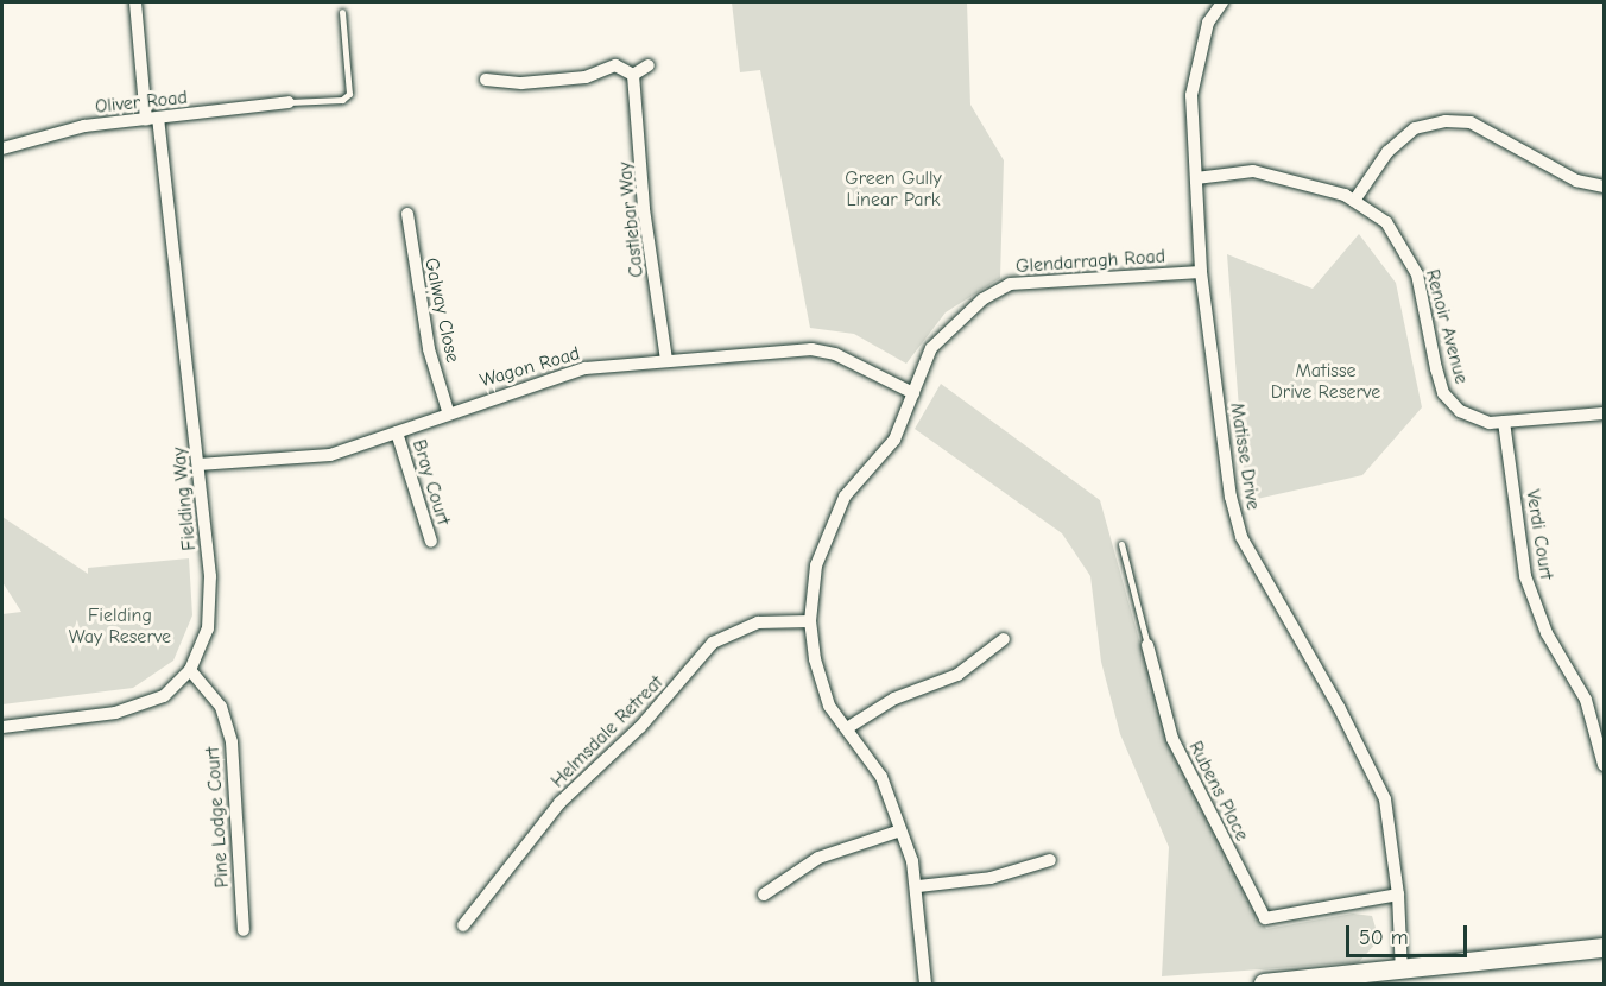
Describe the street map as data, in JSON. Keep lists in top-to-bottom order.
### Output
{
  "streets": {
    "street": [
      "Oliver Road",
      "Castlebar Way",
      "Glendarragh Road",
      "Galway Close",
      "Renoir Avenue",
      "Wagon Road",
      "Matisse Drive",
      "Bray Court",
      "Fielding Way",
      "Verdi Court",
      "Helmsdale Retreat",
      "Rubens Place",
      "Pine Lodge Court"
    ]
  },
  "crossings": [
    ["Oliver Road", "Fielding Way"],
    ["Castlebar Way", "Wagon Road"],
    ["Glendarragh Road", "Wagon Road"],
    ["Glendarragh Road", "Matisse Drive"],
    ["Glendarragh Road", "Helmsdale Retreat"],
    ["Galway Close", "Wagon Road"],
    ["Renoir Avenue", "Matisse Drive"],
    ["Renoir Avenue", "Verdi Court"],
    ["Wagon Road", "Bray Court"],
    ["Wagon Road", "Fielding Way"],
    ["Matisse Drive", "Rubens Place"],
    ["Fielding Way", "Pine Lodge Court"]
  ],
  "parks": ["Green Gully Linear Park", "Matisse Drive Reserve", "Fielding Way Reserve"],
  "scale_bar": "50 m"
}
